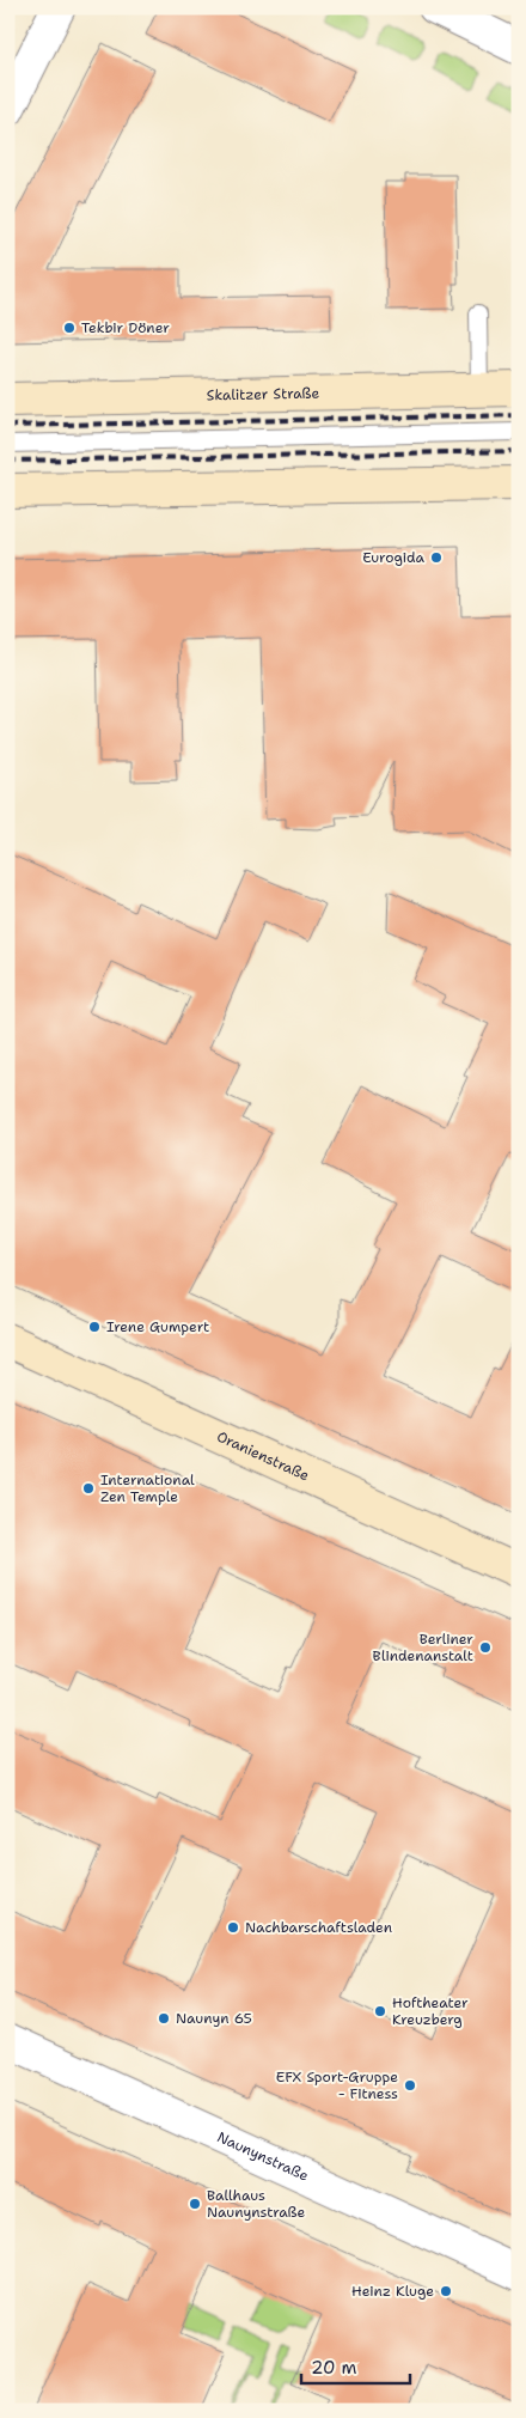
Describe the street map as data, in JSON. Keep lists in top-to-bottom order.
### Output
{
  "streets": {
    "main road": ["Skalitzer Straße", "Oranienstraße"],
    "street": ["Naunynstraße"]
  },
  "places": [
    "Tekbir Döner",
    "Eurogida",
    "Irene Gumpert",
    "International Zen Temple",
    "Berliner Blindenanstalt",
    "Nachbarschaftsladen",
    "Hoftheater Kreuzberg",
    "Naunyn 65",
    "EFX Sport-Gruppe - Fitness",
    "Ballhaus Naunynstraße",
    "Heinz Kluge"
  ],
  "scale_bar": "20 m"
}
